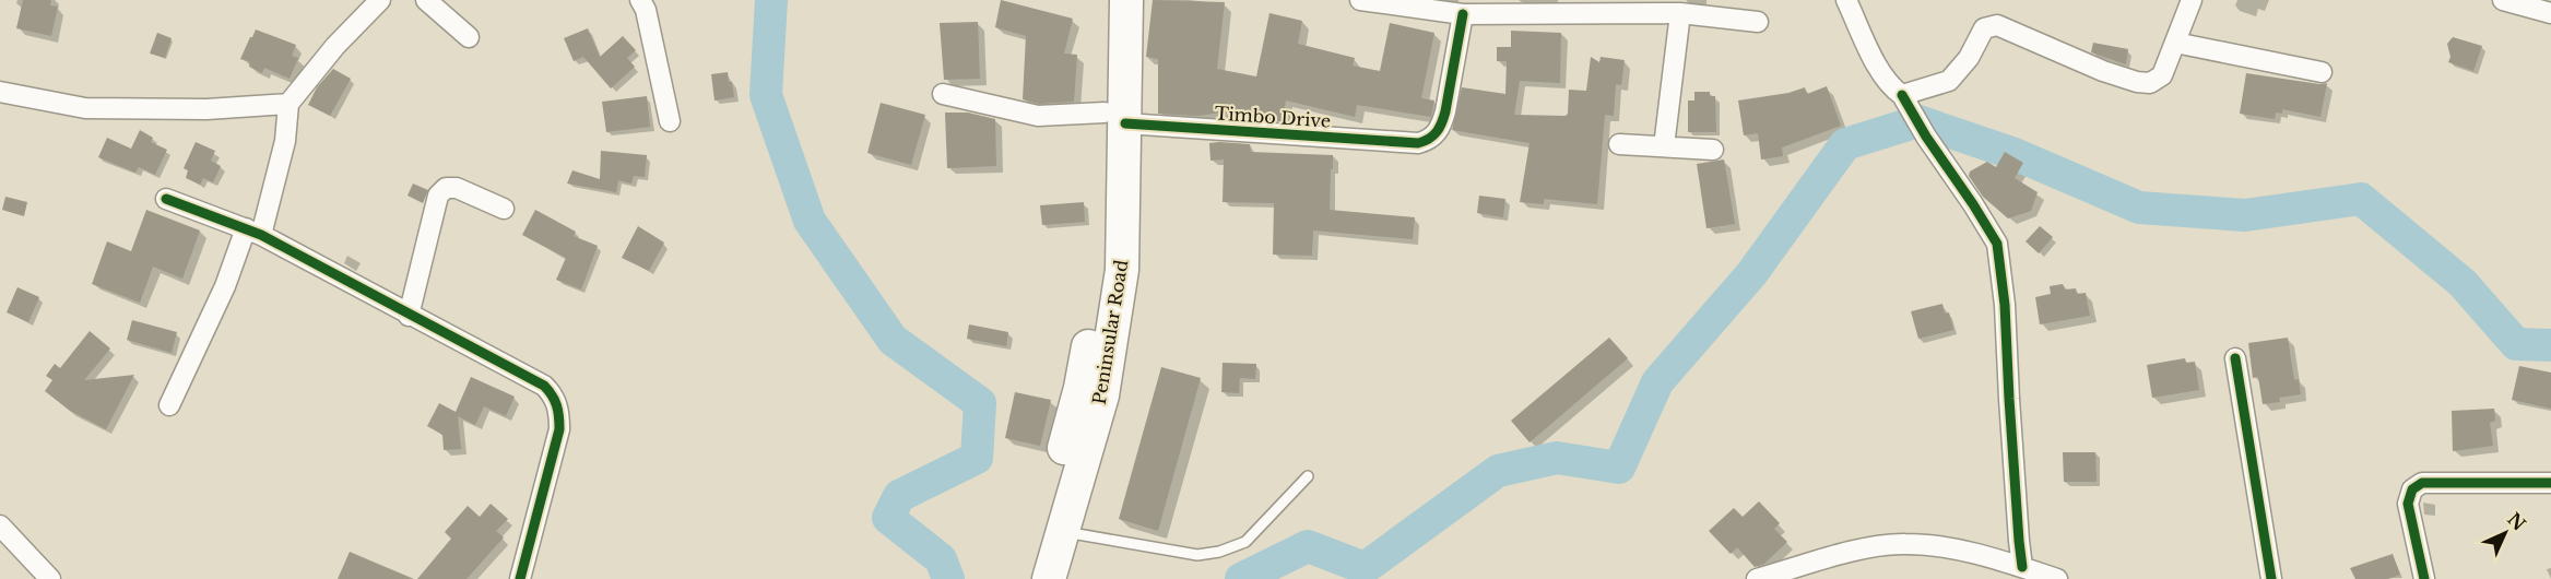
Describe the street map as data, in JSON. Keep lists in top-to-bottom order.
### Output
{
  "streets": {
    "main road": ["Peninsular Road"],
    "street": ["Timbo Drive"]
  },
  "crossings": [
    ["Timbo Drive", "Peninsular Road"]
  ],
  "north": "top right"
}
